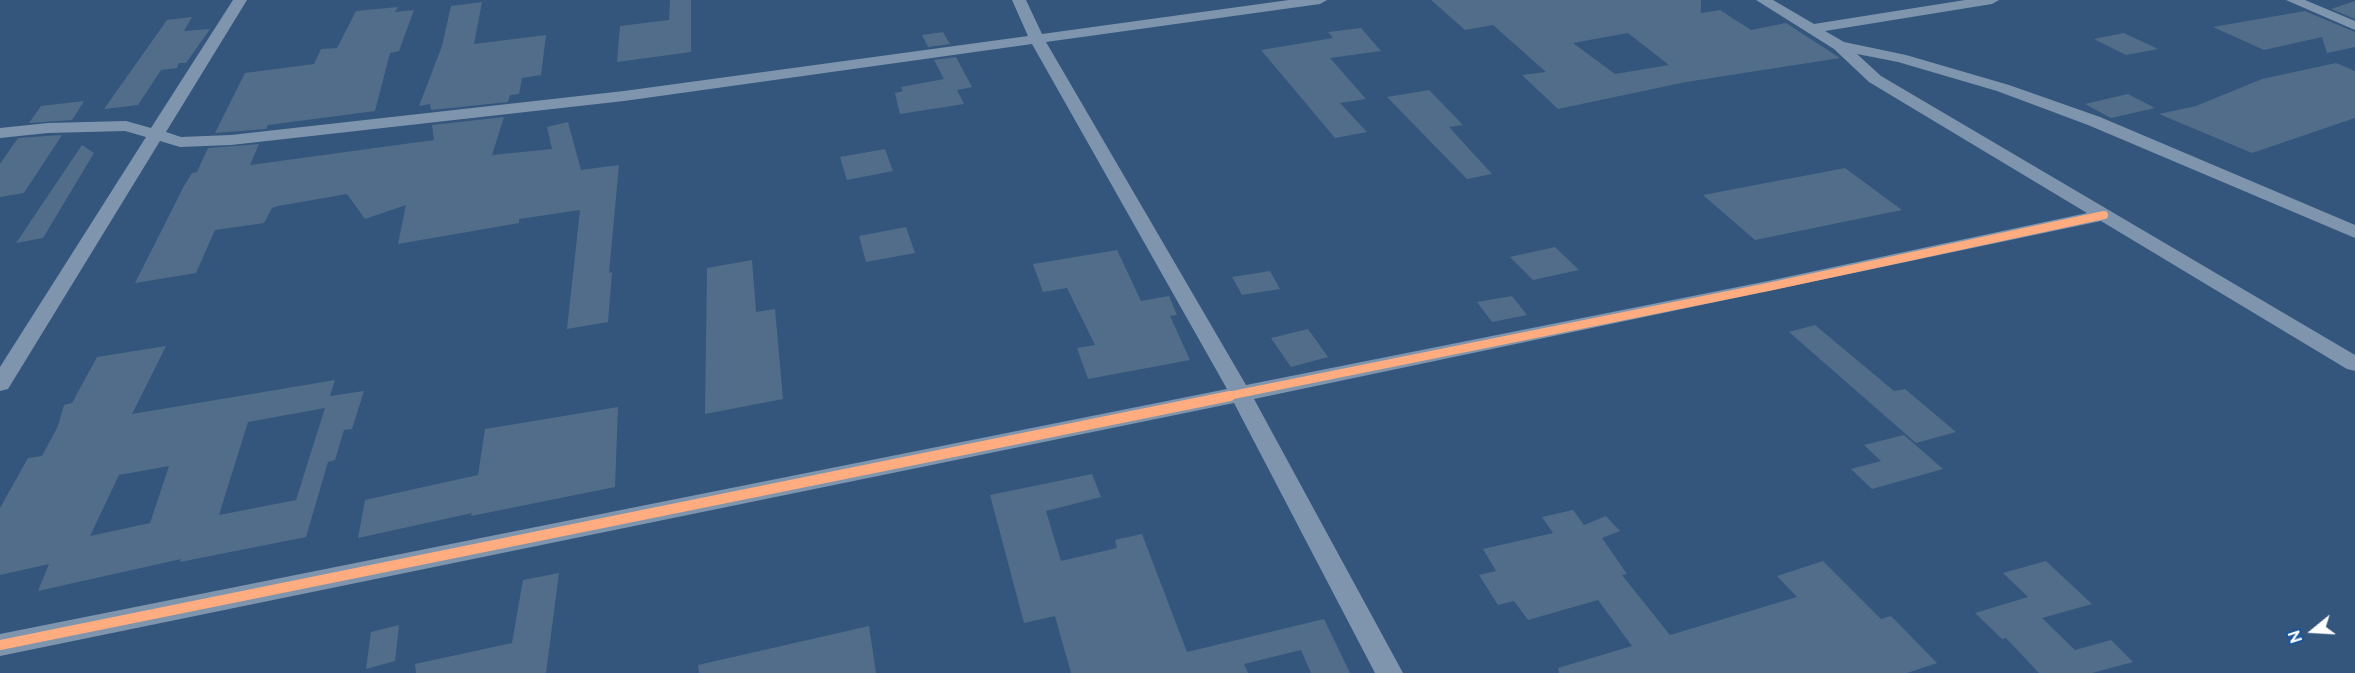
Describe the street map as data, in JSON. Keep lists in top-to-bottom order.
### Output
{
  "north": "left"
}
